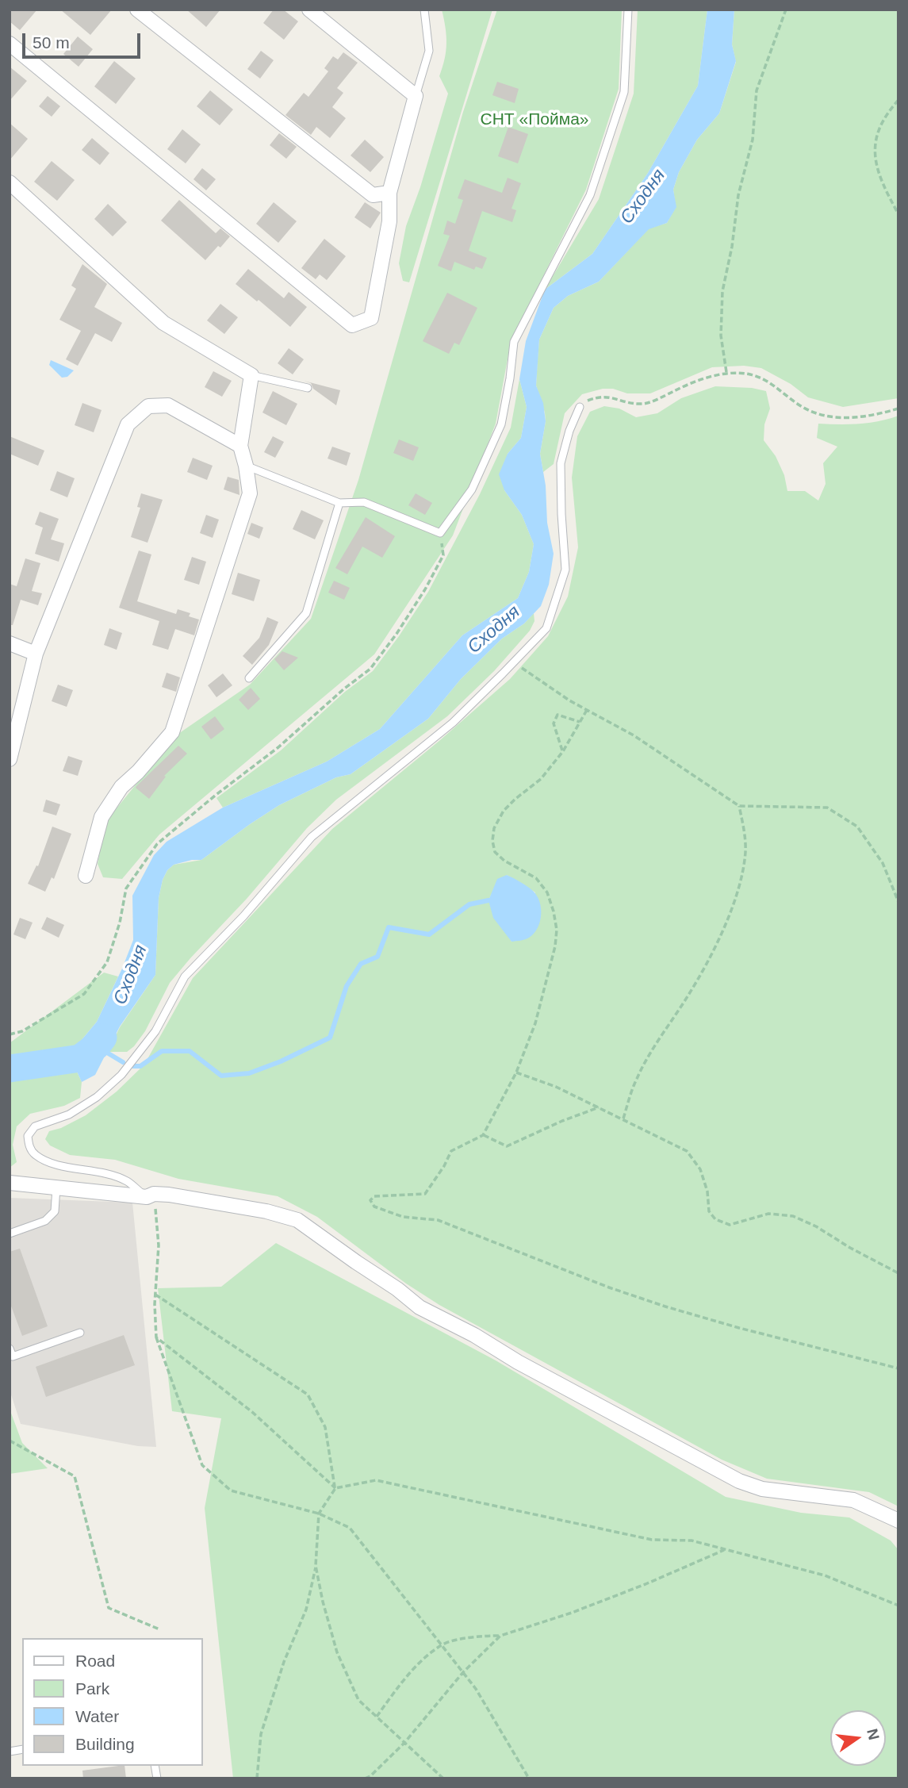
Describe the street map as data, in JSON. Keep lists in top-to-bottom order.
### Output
{
  "water": ["Сходня"],
  "parks": ["СНТ «Пойма»"],
  "legend": [
    "Road",
    "Park",
    "Water",
    "Building"
  ],
  "scale_bar": "50 m",
  "north": "right"
}
